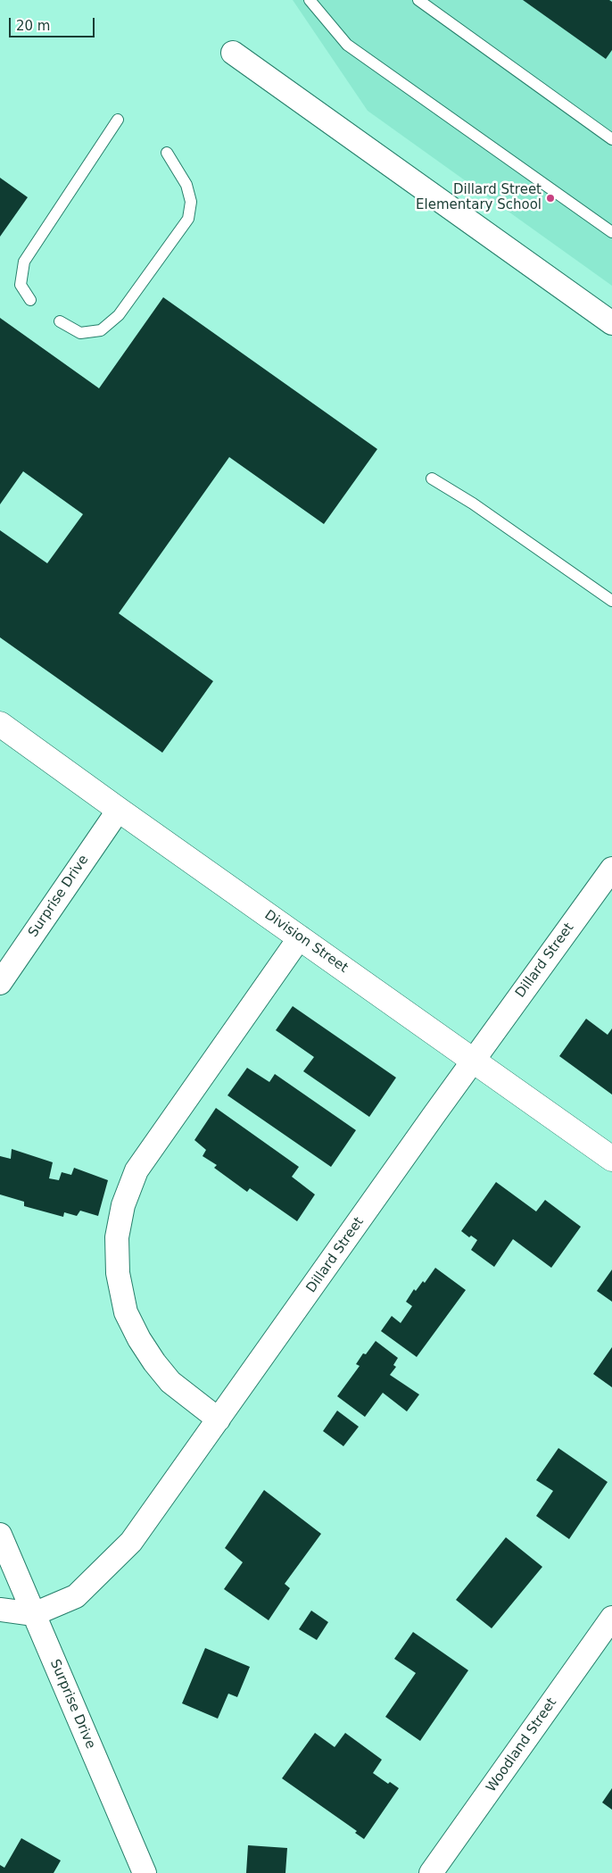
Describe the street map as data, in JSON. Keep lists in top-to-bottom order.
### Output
{
  "streets": {
    "street": [
      "Surprise Drive",
      "Division Street",
      "Dillard Street",
      "Woodland Street"
    ]
  },
  "crossings": [
    ["Surprise Drive", "Division Street"],
    ["Surprise Drive", "Dillard Street"],
    ["Division Street", "Dillard Street"]
  ],
  "places": ["Dillard Street Elementary School"],
  "scale_bar": "20 m"
}
